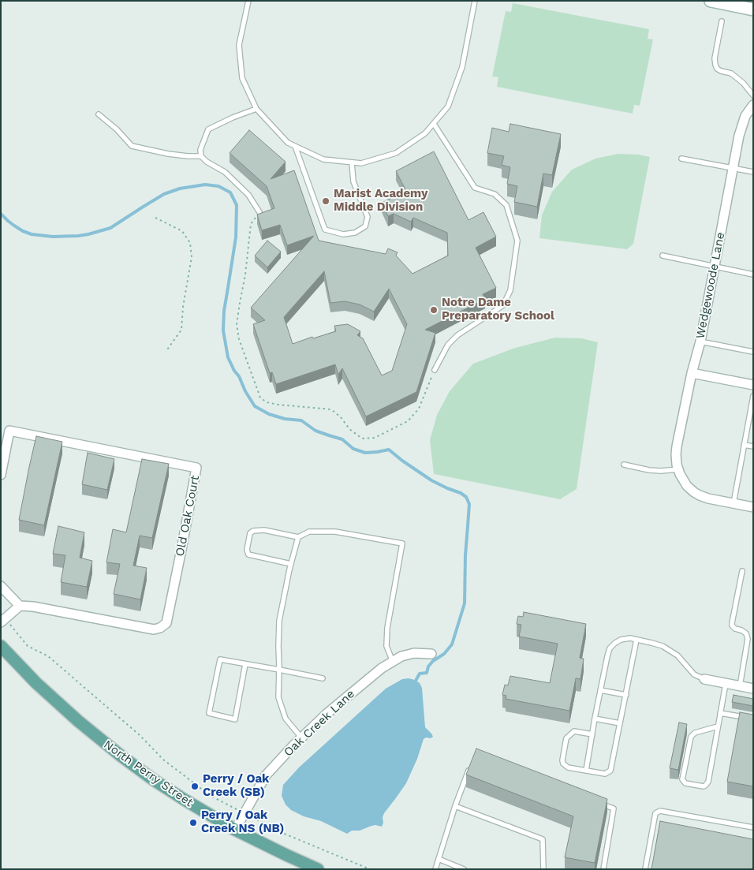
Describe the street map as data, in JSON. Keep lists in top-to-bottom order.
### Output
{
  "streets": {
    "main road": ["North Perry Street"],
    "street": ["Wedgewoode Lane", "Old Oak Court", "Oak Creek Lane"]
  },
  "crossings": [
    ["Oak Creek Lane", "North Perry Street"]
  ],
  "places": [
    "Marist Academy Middle Division",
    "Notre Dame Preparatory School",
    "Perry / Oak Creek (SB)",
    "Perry / Oak Creek NS (NB)"
  ]
}
